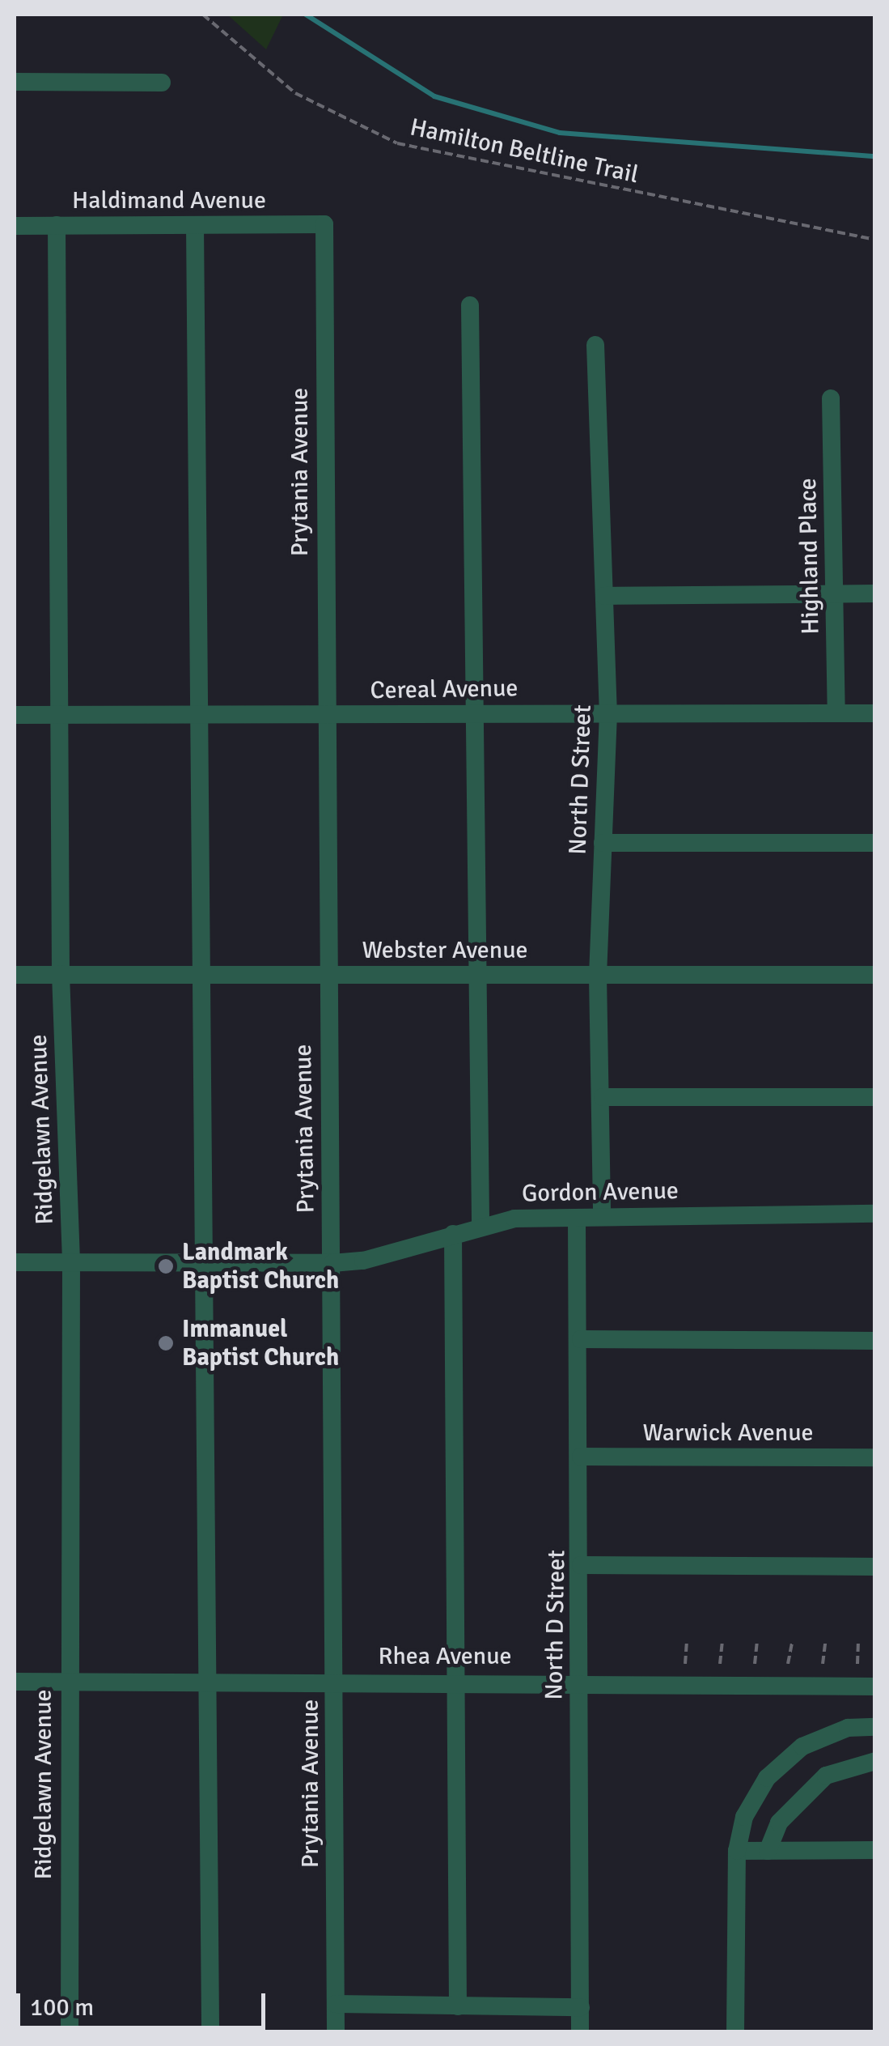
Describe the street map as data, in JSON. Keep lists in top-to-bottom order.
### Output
{
  "streets": {
    "street": [
      "Haldimand Avenue",
      "Prytania Avenue",
      "Highland Place",
      "Cereal Avenue",
      "North D Street",
      "Webster Avenue",
      "Ridgelawn Avenue",
      "Gordon Avenue",
      "Warwick Avenue",
      "Rhea Avenue"
    ],
    "path": ["Hamilton Beltline Trail"]
  },
  "crossings": [
    ["Haldimand Avenue", "Prytania Avenue"],
    ["Haldimand Avenue", "Ridgelawn Avenue"],
    ["Prytania Avenue", "Cereal Avenue"],
    ["Prytania Avenue", "Webster Avenue"],
    ["Prytania Avenue", "Gordon Avenue"],
    ["Prytania Avenue", "Rhea Avenue"],
    ["Highland Place", "Cereal Avenue"],
    ["Cereal Avenue", "North D Street"],
    ["Cereal Avenue", "Ridgelawn Avenue"],
    ["North D Street", "Webster Avenue"],
    ["North D Street", "Gordon Avenue"],
    ["North D Street", "Warwick Avenue"],
    ["North D Street", "Rhea Avenue"],
    ["Webster Avenue", "Ridgelawn Avenue"],
    ["Ridgelawn Avenue", "Gordon Avenue"],
    ["Ridgelawn Avenue", "Rhea Avenue"]
  ],
  "places": ["Landmark Baptist Church", "Immanuel Baptist Church"],
  "scale_bar": "100 m"
}
